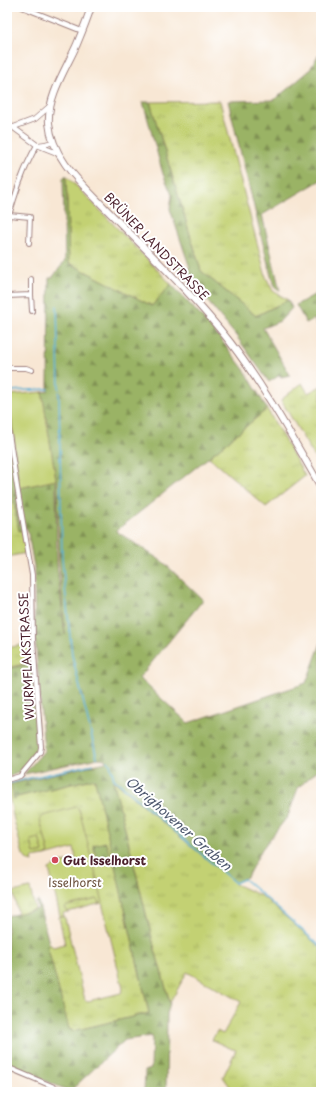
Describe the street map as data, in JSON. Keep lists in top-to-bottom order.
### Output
{
  "streets": {
    "main road": ["BRÜNER LANDSTRASSE"],
    "street": ["WURMFLAKSTRASSE"]
  },
  "water": ["Obrighovener Graben"],
  "parks": ["Isselhorst"],
  "places": ["Gut Isselhorst"]
}
